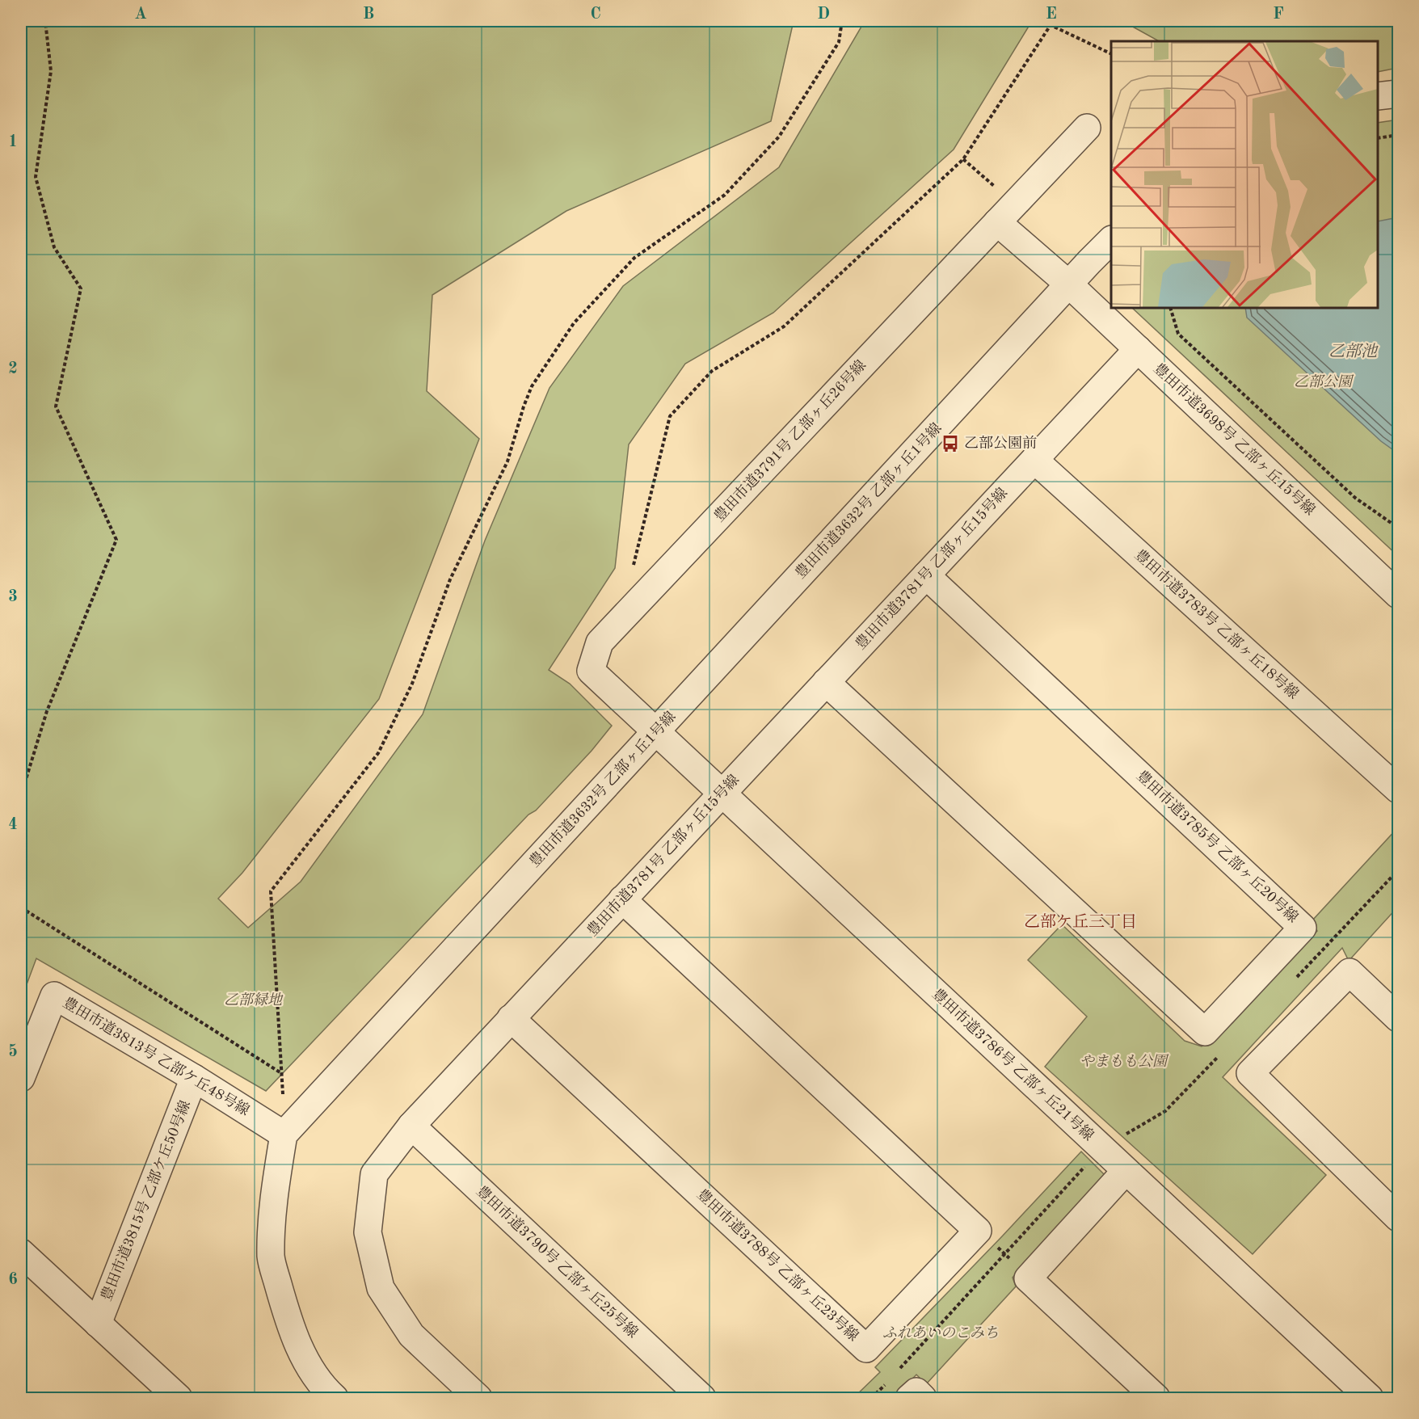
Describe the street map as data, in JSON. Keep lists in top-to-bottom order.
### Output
{
  "streets": {
    "street": [
      "豊田市道3698号 乙部ヶ丘15号線",
      "豊田市道3791号 乙部ヶ丘26号線",
      "豊田市道3632号 乙部ヶ丘1号線",
      "豊田市道3781号 乙部ヶ丘15号線",
      "豊田市道3783号 乙部ヶ丘18号線",
      "豊田市道3785号 乙部ヶ丘20号線",
      "豊田市道3813号 乙部ケ丘48号線",
      "豊田市道3786号 乙部ヶ丘21号線",
      "豊田市道3815号 乙部ケ丘50号線",
      "豊田市道3790号 乙部ヶ丘25号線",
      "豊田市道3788号 乙部ヶ丘23号線"
    ]
  },
  "crossings": [
    ["豊田市道3698号 乙部ヶ丘15号線", "豊田市道3632号 乙部ヶ丘1号線"],
    ["豊田市道3698号 乙部ヶ丘15号線", "豊田市道3781号 乙部ヶ丘15号線"],
    ["豊田市道3791号 乙部ヶ丘26号線", "豊田市道3632号 乙部ヶ丘1号線"],
    ["豊田市道3791号 乙部ヶ丘26号線", "豊田市道3786号 乙部ヶ丘21号線"],
    ["豊田市道3632号 乙部ヶ丘1号線", "豊田市道3813号 乙部ケ丘48号線"],
    ["豊田市道3632号 乙部ヶ丘1号線", "豊田市道3786号 乙部ヶ丘21号線"],
    ["豊田市道3781号 乙部ヶ丘15号線", "豊田市道3783号 乙部ヶ丘18号線"],
    ["豊田市道3781号 乙部ヶ丘15号線", "豊田市道3785号 乙部ヶ丘20号線"],
    ["豊田市道3781号 乙部ヶ丘15号線", "豊田市道3786号 乙部ヶ丘21号線"],
    ["豊田市道3781号 乙部ヶ丘15号線", "豊田市道3790号 乙部ヶ丘25号線"],
    ["豊田市道3781号 乙部ヶ丘15号線", "豊田市道3788号 乙部ヶ丘23号線"],
    ["豊田市道3813号 乙部ケ丘48号線", "豊田市道3815号 乙部ケ丘50号線"]
  ],
  "districts": ["乙部ケ丘三丁目"],
  "water": ["乙部池"],
  "parks": [
    "乙部公園",
    "乙部緑地",
    "やまもも公園",
    "ふれあいのこみち"
  ],
  "places": {
    "bus stop": ["乙部公園前"]
  },
  "grid": {
    "columns": [
      "A",
      "B",
      "C",
      "D",
      "E",
      "F"
    ],
    "rows": [
      "1",
      "2",
      "3",
      "4",
      "5",
      "6"
    ]
  }
}
